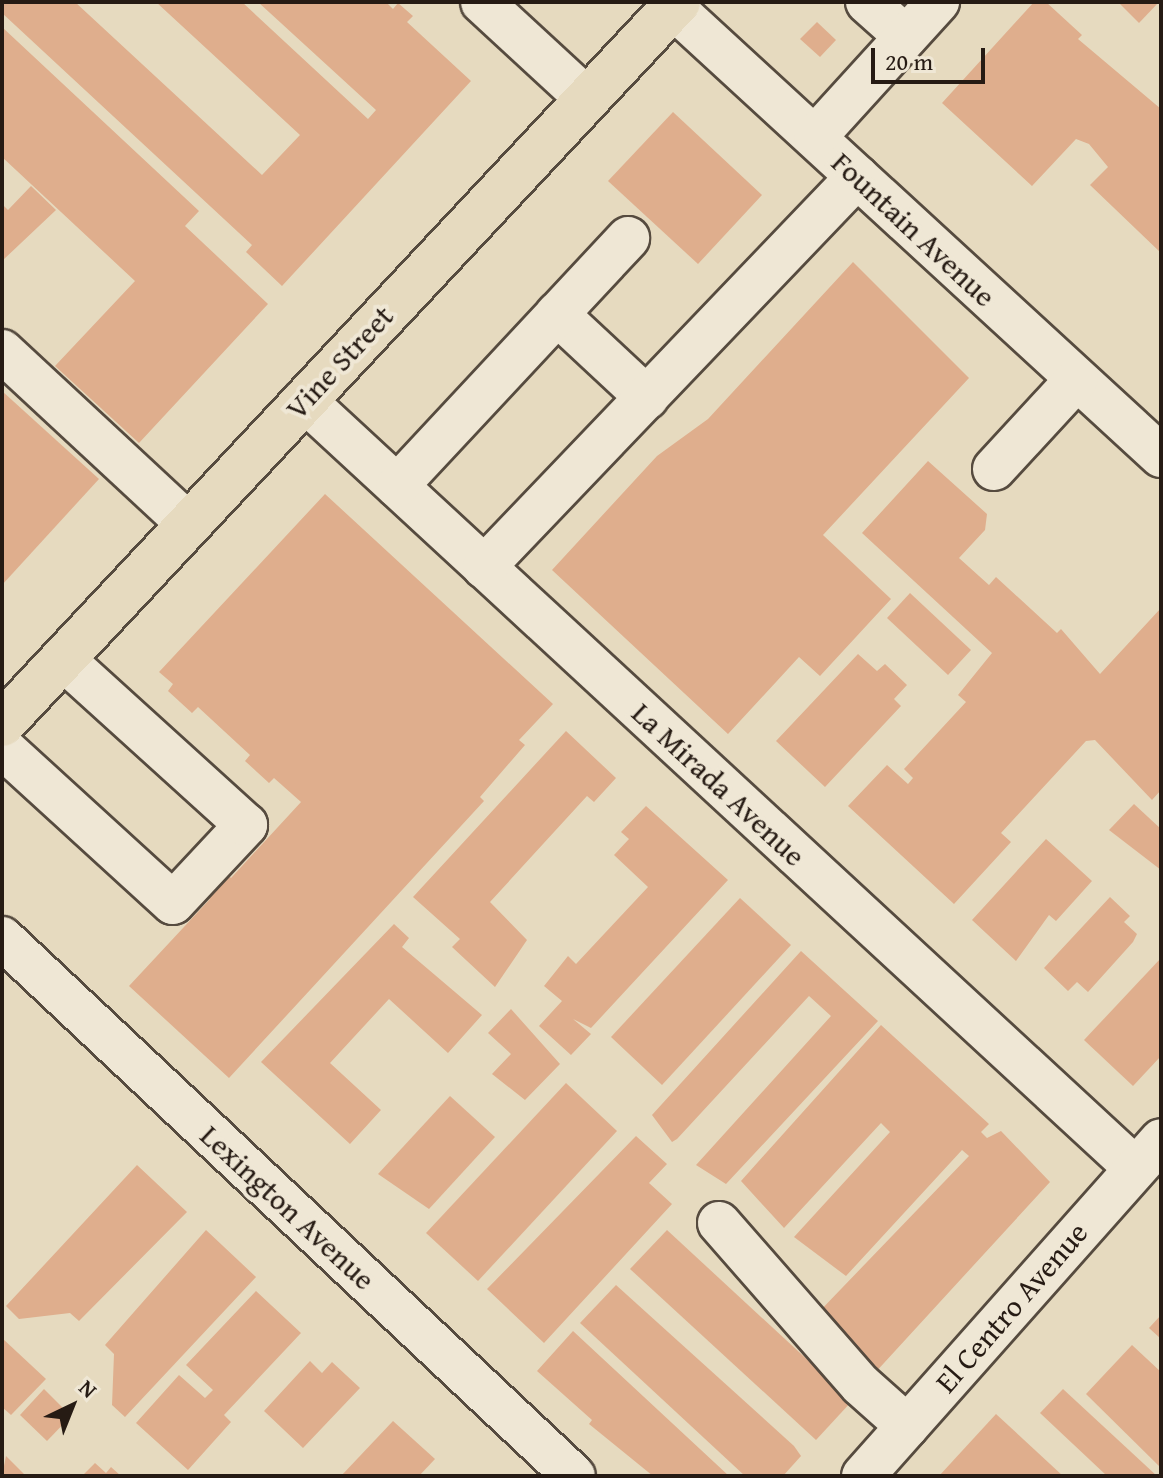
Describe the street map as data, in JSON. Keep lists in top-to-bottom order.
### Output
{
  "streets": {
    "main road": ["Vine Street"],
    "street": [
      "Fountain Avenue",
      "La Mirada Avenue",
      "Lexington Avenue",
      "El Centro Avenue"
    ]
  },
  "crossings": [
    ["Fountain Avenue", "Vine Street"],
    ["Vine Street", "La Mirada Avenue"],
    ["La Mirada Avenue", "El Centro Avenue"]
  ],
  "scale_bar": "20 m",
  "north": "top right"
}
